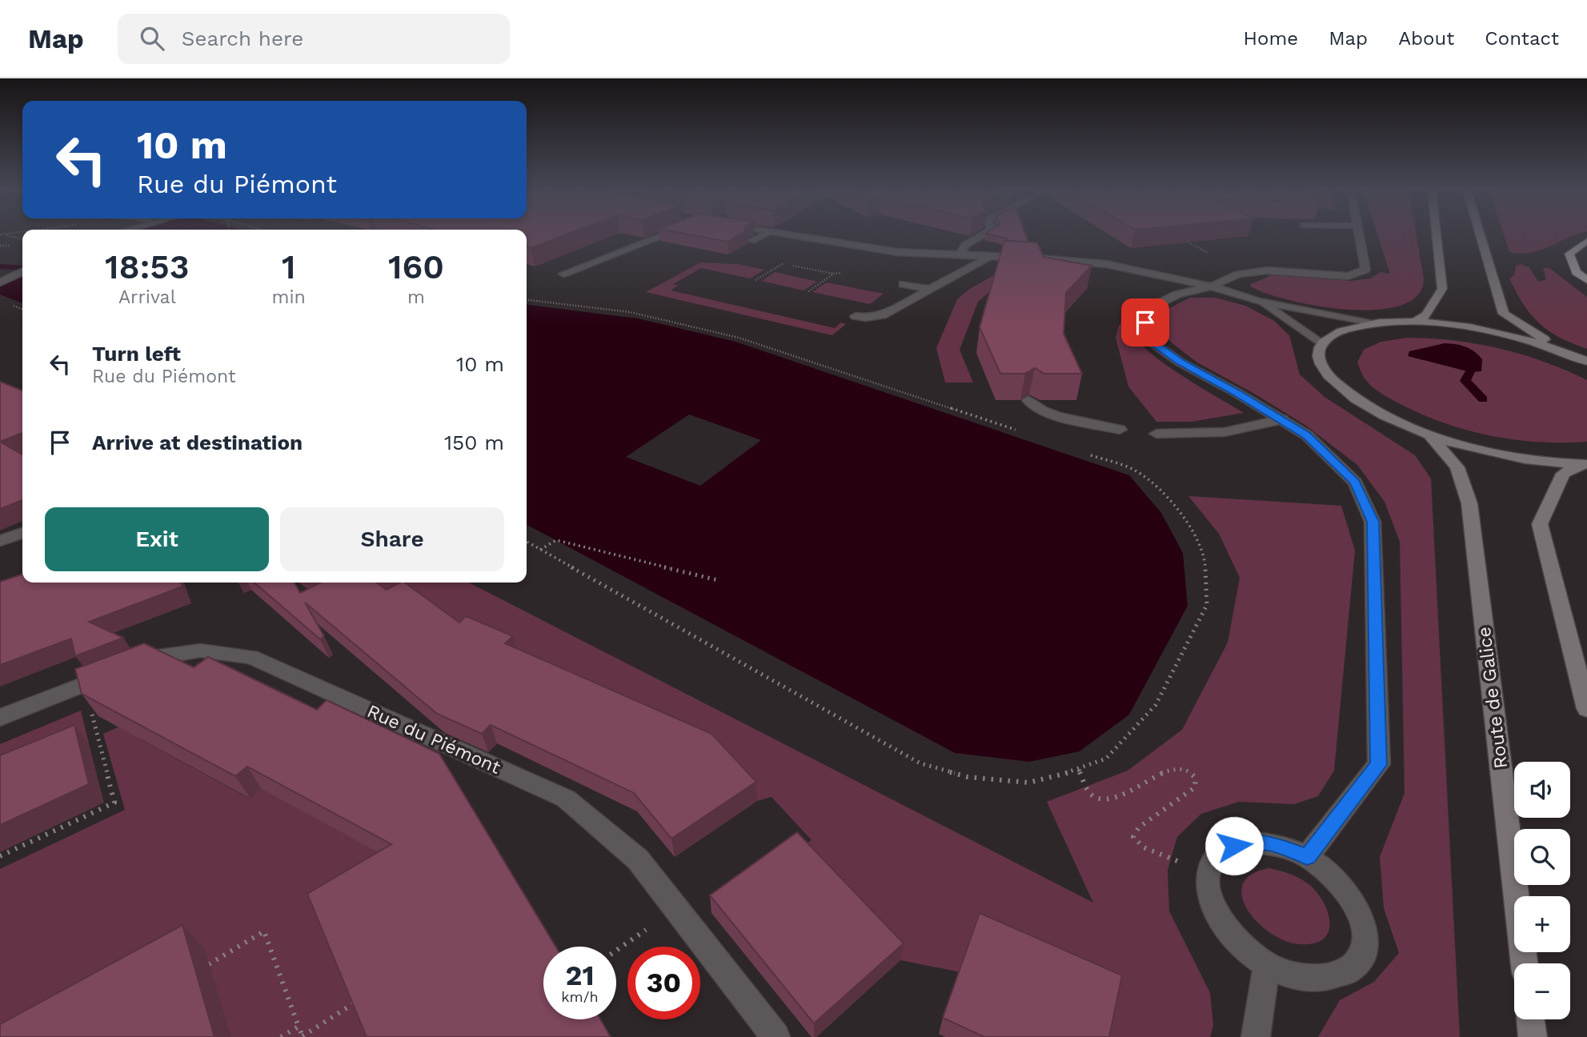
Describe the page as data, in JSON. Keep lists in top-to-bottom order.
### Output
{
  "streets": {
    "main road": ["Route de Galice"],
    "street": ["Rue du Piémont"]
  },
  "page": {
    "header": "Map",
    "search": "Search here",
    "nav": [
      "Home",
      "Map",
      "About",
      "Contact"
    ],
    "turn": ["10 m", "Rue du Piémont"],
    "eta": [
      "18:53",
      "Arrival",
      "1",
      "min",
      "160",
      "m"
    ],
    "list": [
      {
        "name": "Turn left",
        "note": "Rue du Piémont",
        "value": "10 m"
      },
      {
        "name": "Arrive at destination",
        "value": "150 m"
      }
    ],
    "buttons": ["Exit", "Share"],
    "map_buttons": ["+", "−"],
    "speed": "21 km/h",
    "limit": "30"
  }
}
